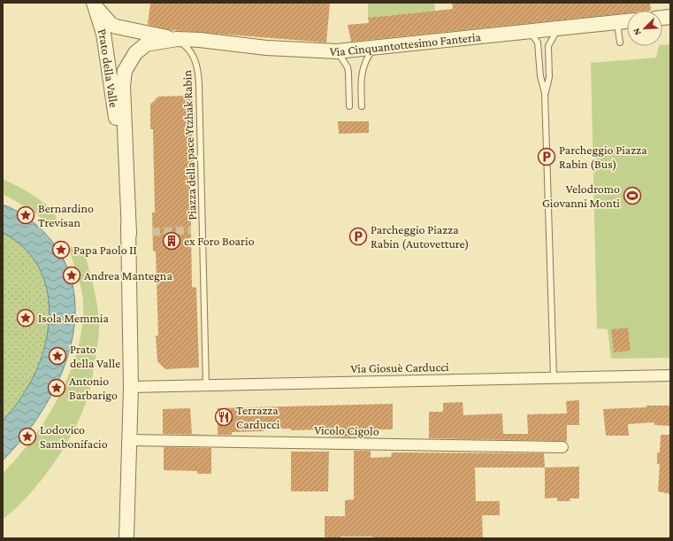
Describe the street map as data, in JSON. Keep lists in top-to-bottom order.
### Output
{
  "streets": {
    "street": [
      "Via Cinquantottesimo Fanteria",
      "Prato della Valle",
      "Via Giosuè Carducci",
      "Vicolo Cigolo"
    ],
    "lane": ["Piazza della pace Ytzhak Rabin"]
  },
  "crossings": [
    ["Via Cinquantottesimo Fanteria", "Prato della Valle"],
    ["Via Cinquantottesimo Fanteria", "Piazza della pace Ytzhak Rabin"],
    ["Prato della Valle", "Via Giosuè Carducci"],
    ["Prato della Valle", "Vicolo Cigolo"],
    ["Piazza della pace Ytzhak Rabin", "Via Giosuè Carducci"]
  ],
  "places": {
    "parking": ["Parcheggio Piazza Rabin (Bus)", "Parcheggio Piazza Rabin (Autovetture)"],
    "sports": ["Velodromo Giovanni Monti"],
    "place": [
      "Bernardino Trevisan",
      "Papa Paolo II",
      "Andrea Mantegna",
      "Isola Memmia",
      "Prato della Valle",
      "Antonio Barbarigo",
      "Lodovico Sambonifacio"
    ],
    "building": ["ex Foro Boario"],
    "restaurant": ["Terrazza Carducci"]
  },
  "north": "bottom left"
}
